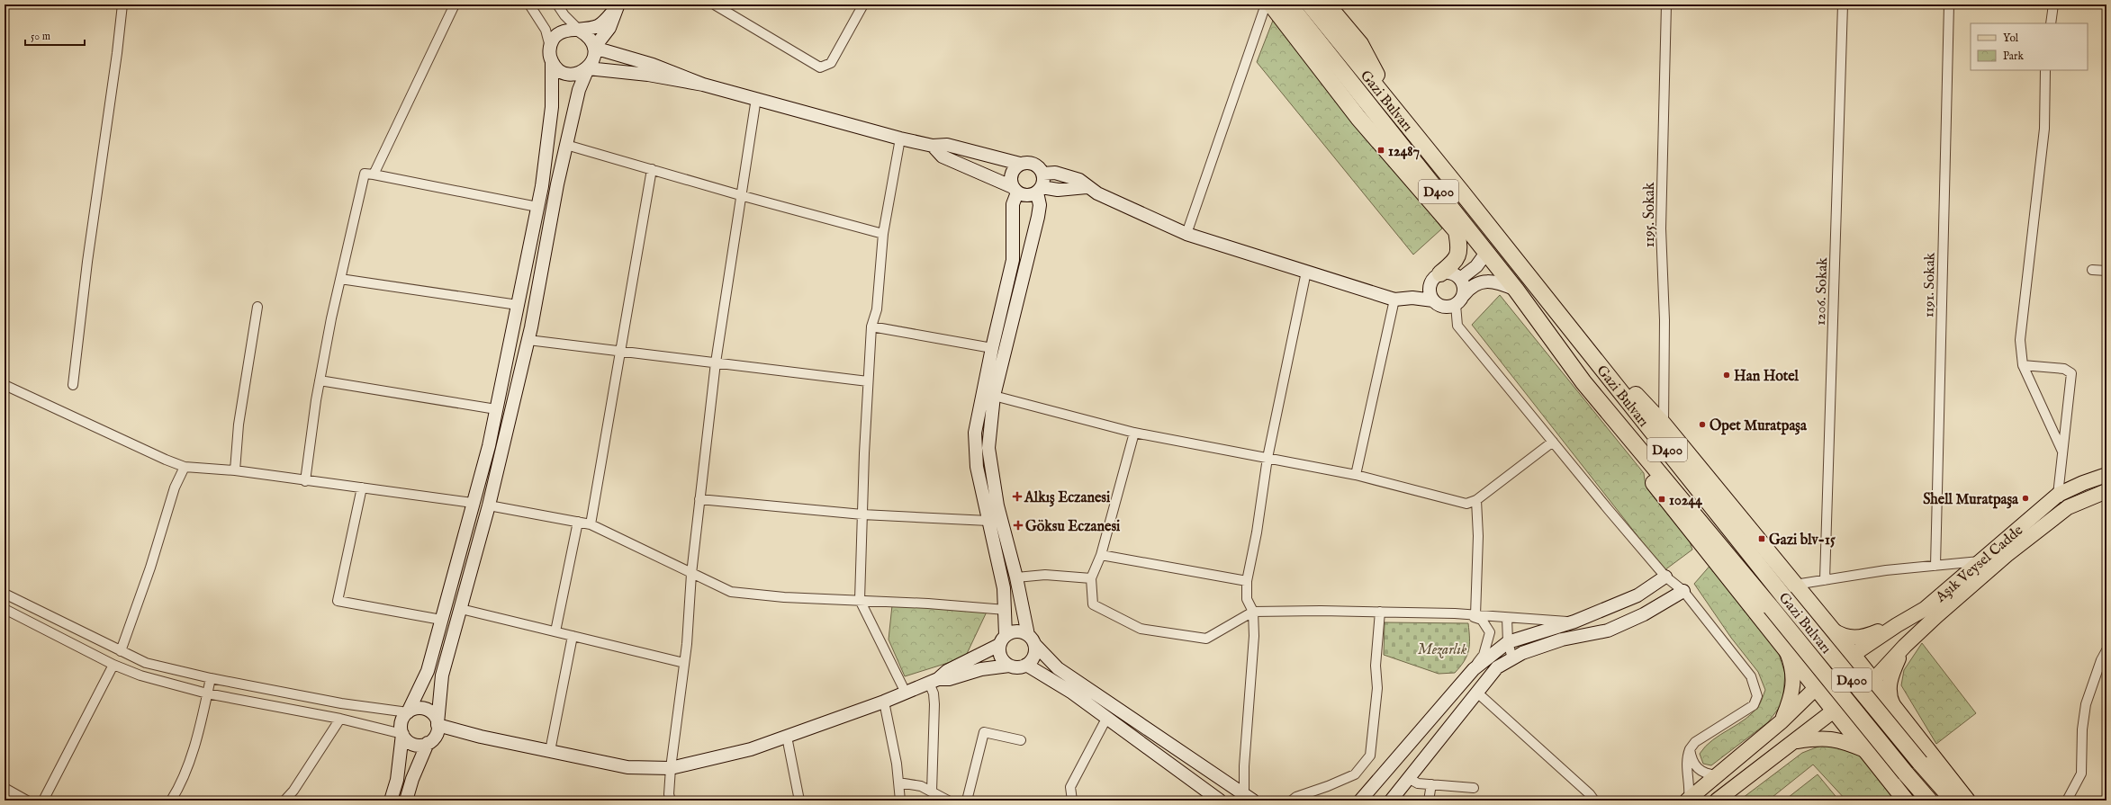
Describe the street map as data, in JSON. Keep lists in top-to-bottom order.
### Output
{
  "streets": {
    "highway": ["Gazi Bulvarı", "D400"],
    "main road": ["Aşık Veysel Cadde"],
    "street": ["1195. Sokak", "1191. Sokak", "1206. Sokak"]
  },
  "parks": ["Mezarlık"],
  "places": {
    "transit": ["12487", "10244", "Gazi blv-15"],
    "other": ["Han Hotel", "Opet Muratpaşa", "Shell Muratpaşa"],
    "health": ["Alkış Eczanesi", "Göksu Eczanesi"]
  },
  "legend": ["Yol", "Park"],
  "scale_bar": "50 m"
}
